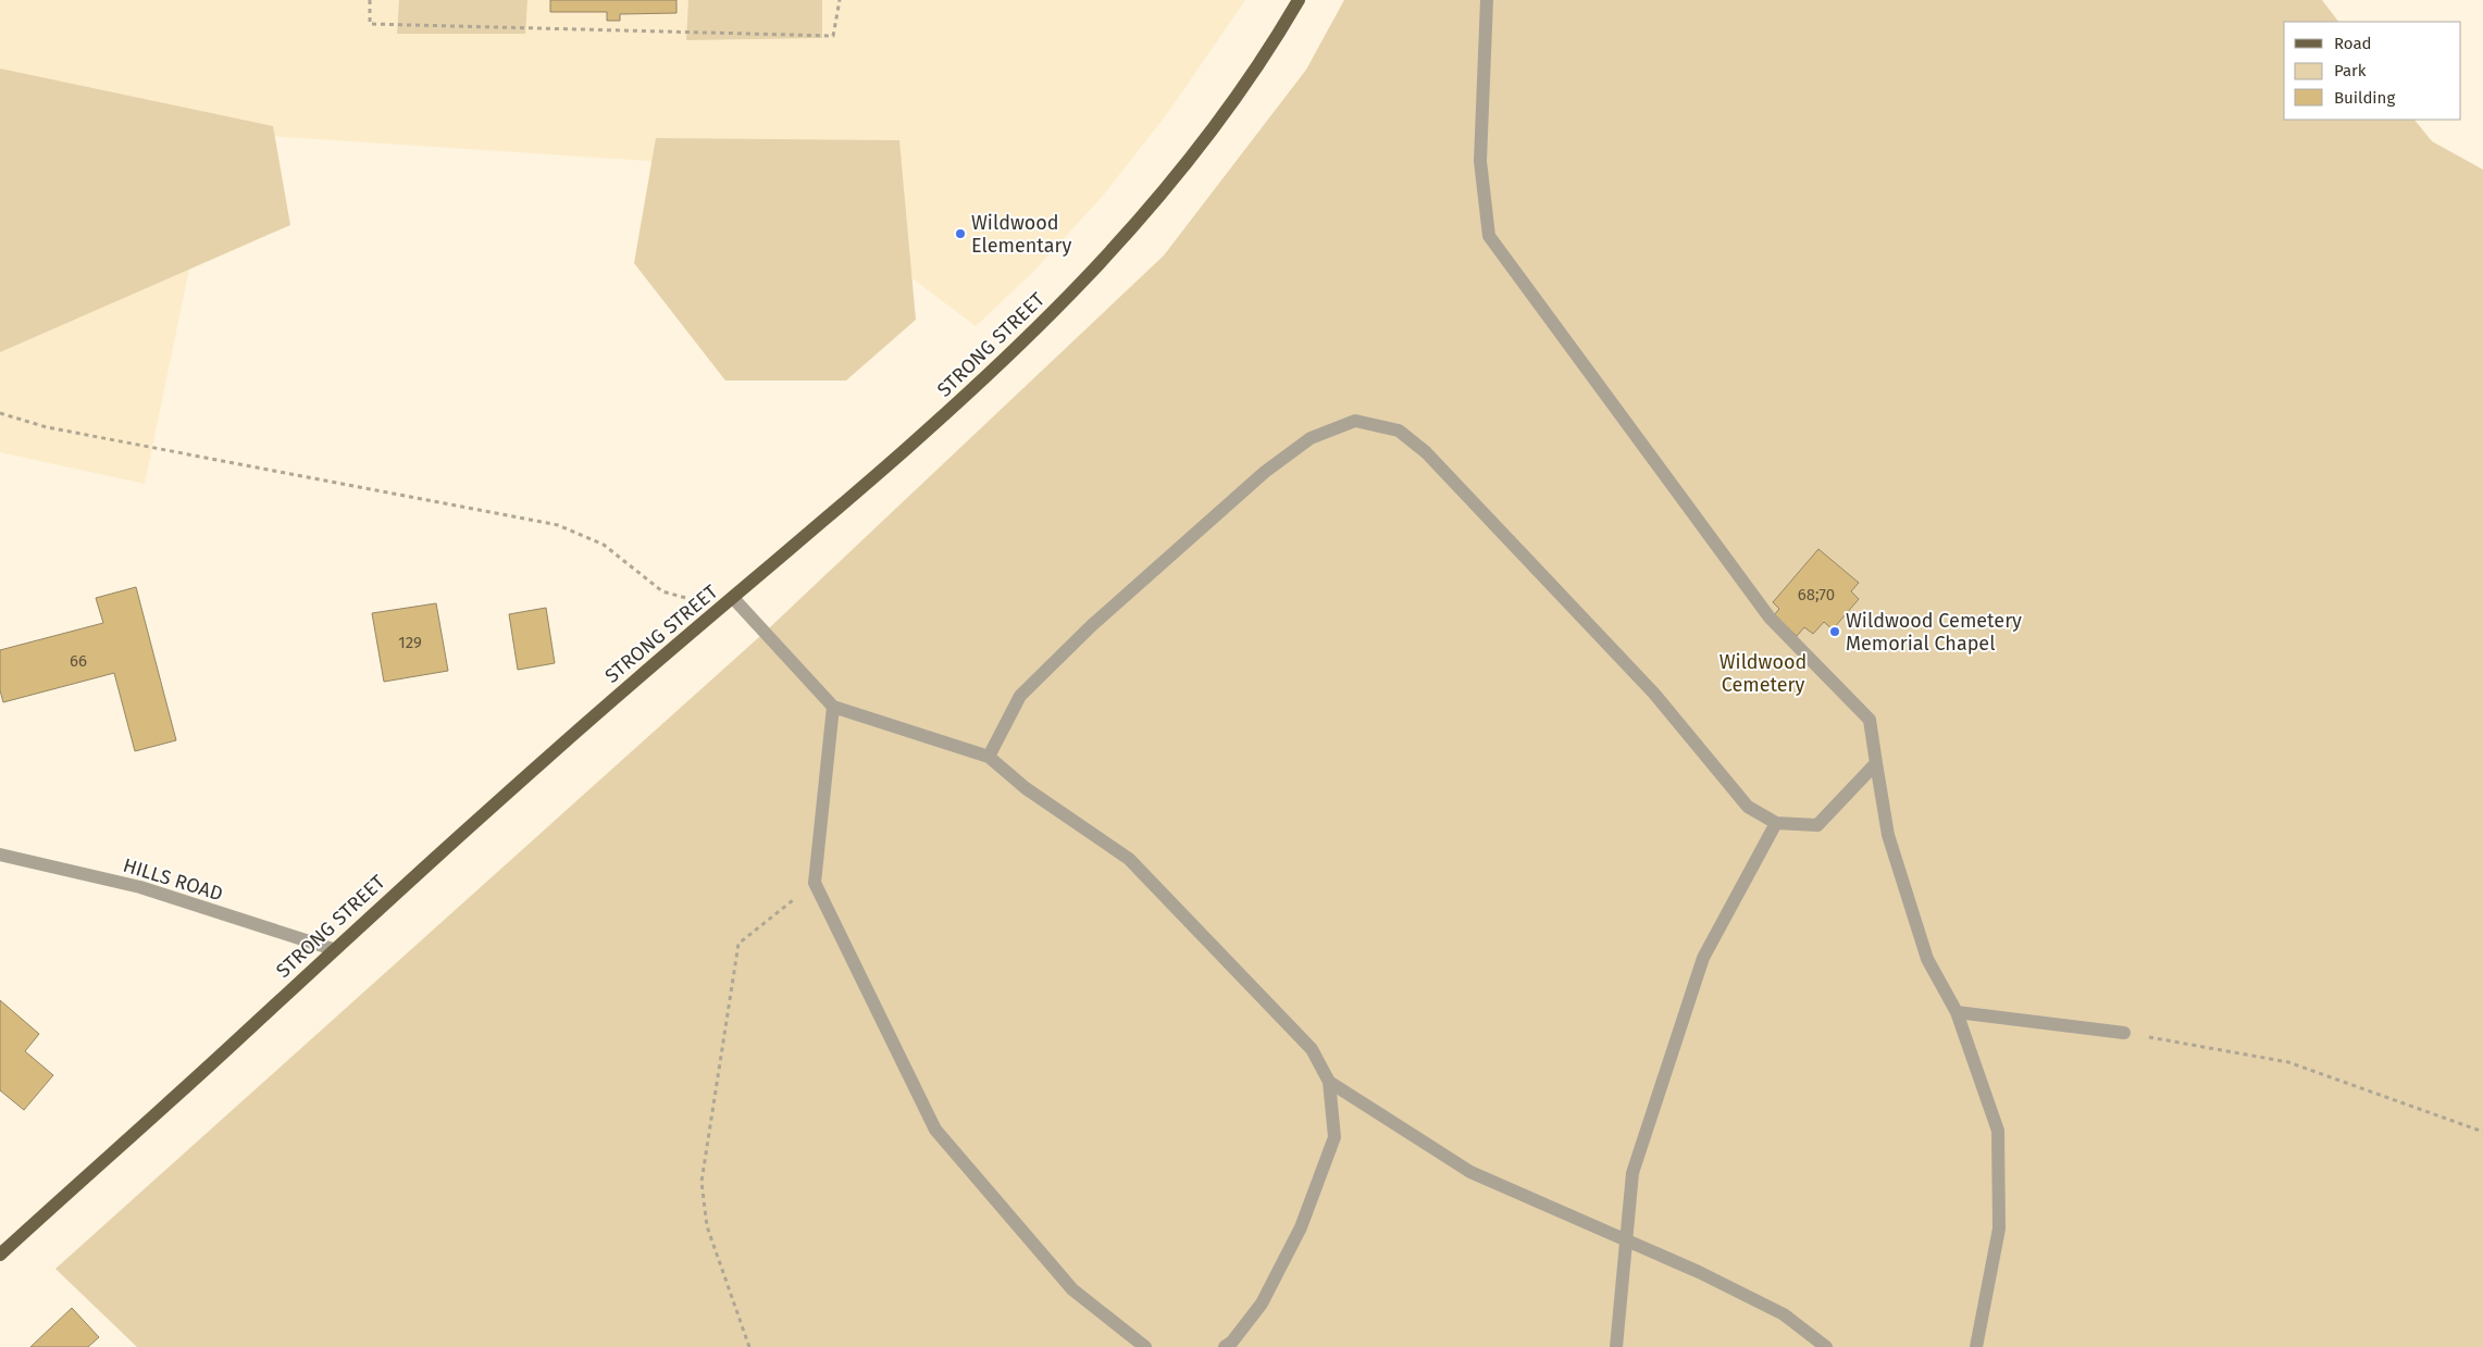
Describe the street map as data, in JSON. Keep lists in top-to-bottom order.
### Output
{
  "streets": {
    "main road": ["STRONG STREET"],
    "street": ["HILLS ROAD"]
  },
  "crossings": [
    ["STRONG STREET", "HILLS ROAD"]
  ],
  "parks": ["Wildwood Cemetery"],
  "places": ["Wildwood Elementary", "Wildwood Cemetery Memorial Chapel"],
  "house_numbers": ["68;70", "129", "66"],
  "legend": ["Road", "Park", "Building"]
}
